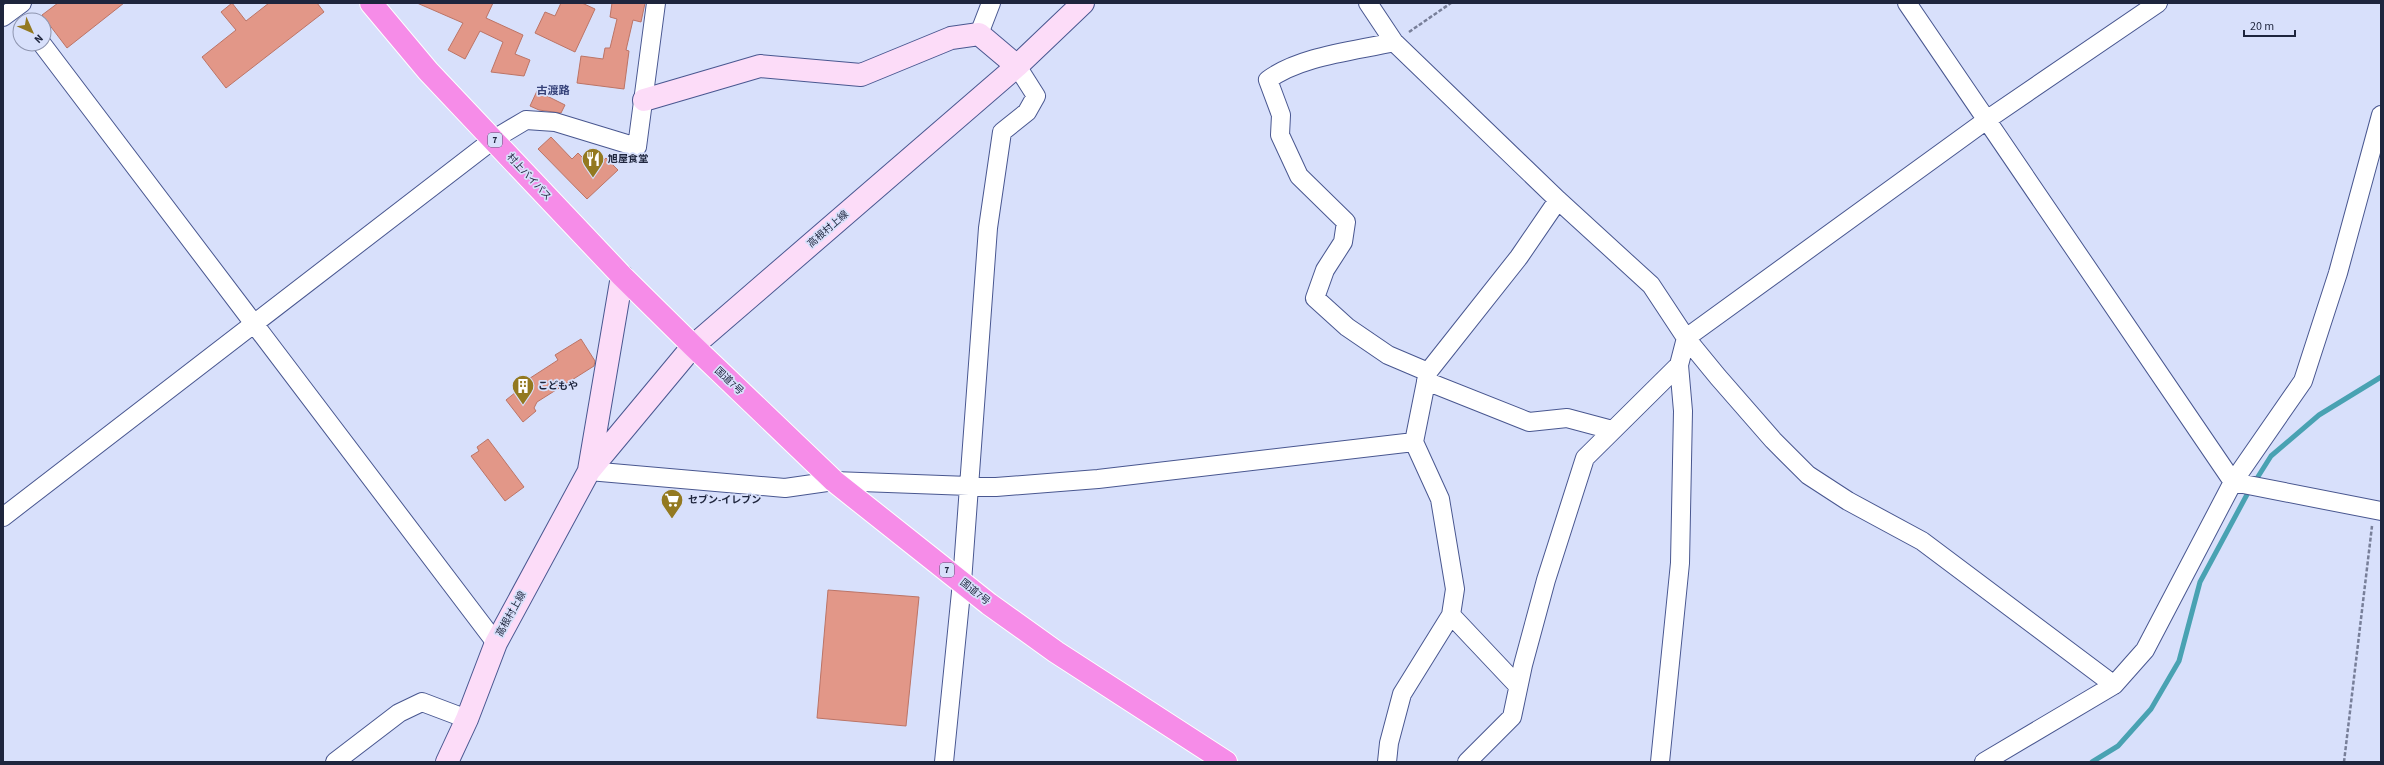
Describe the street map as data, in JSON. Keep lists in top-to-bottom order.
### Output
{
  "streets": {
    "highway": ["7", "村上バイパス", "国道7号"],
    "main road": ["高根村上線"]
  },
  "crossings": [
    ["村上バイパス", "高根村上線"],
    ["村上バイパス", "国道7号"],
    ["高根村上線", "国道7号"]
  ],
  "districts": ["古渡路"],
  "places": {
    "restaurant": ["旭屋食堂"],
    "building": ["こどもや"],
    "supermarket": ["セブン-イレブン"]
  },
  "scale_bar": "20 m",
  "north": "bottom right"
}
